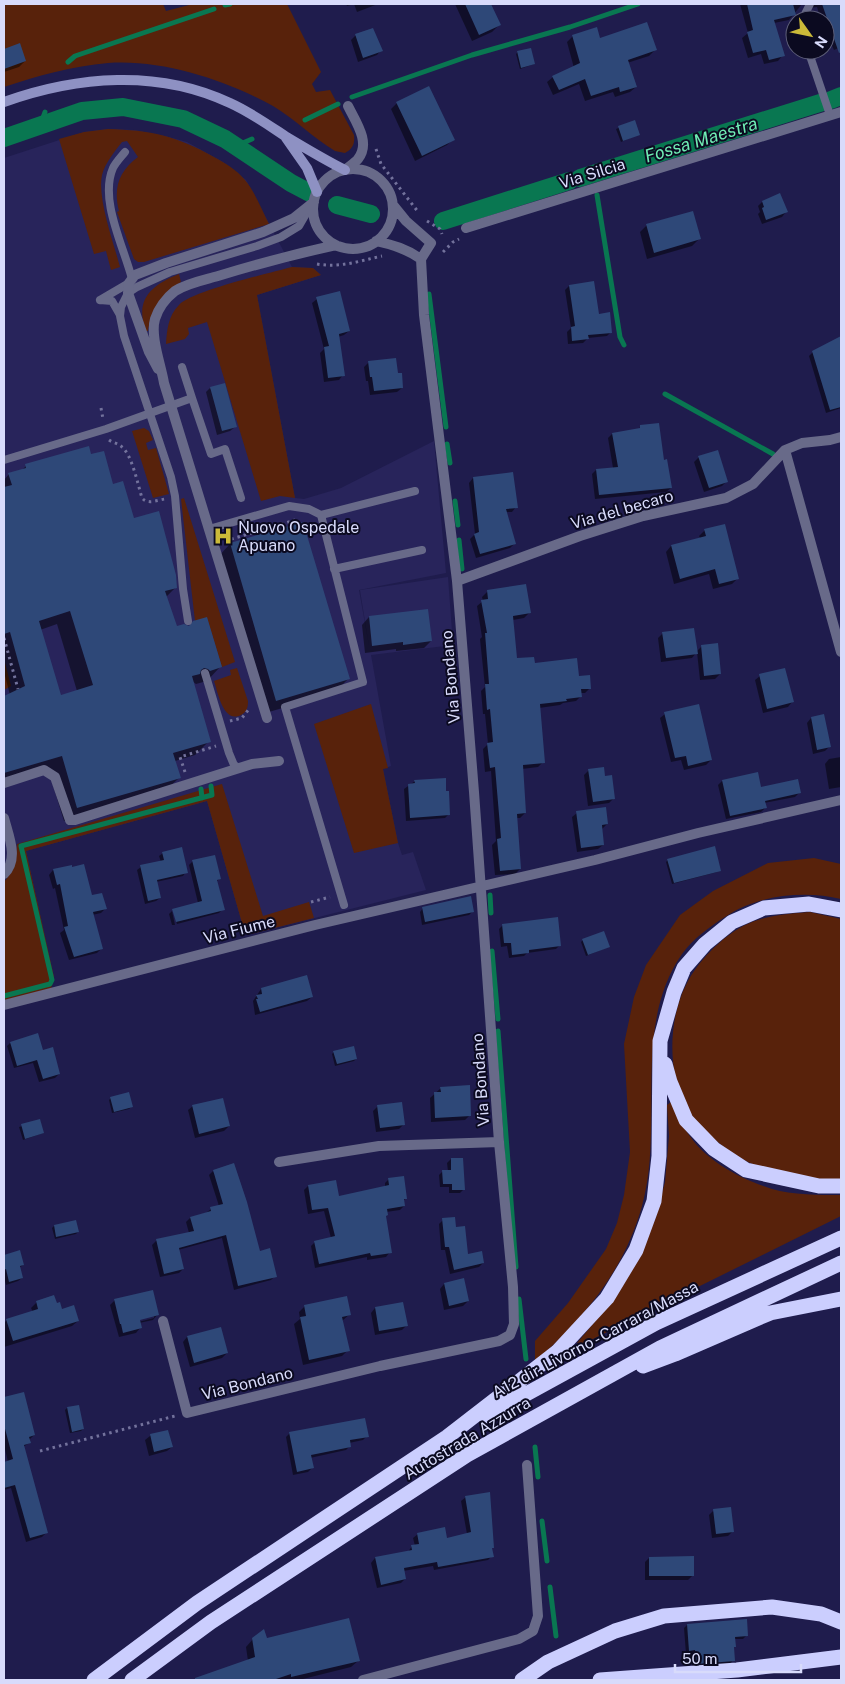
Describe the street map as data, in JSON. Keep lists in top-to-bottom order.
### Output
{
  "streets": {
    "highway": ["A12 dir. Livorno - Carrara/Massa", "Autostrada Azzurra"],
    "street": [
      "Via Silcia",
      "Via del becaro",
      "Via Bondano",
      "Via Fiume"
    ]
  },
  "crossings": [
    ["Via del becaro", "Via Bondano"],
    ["Via Bondano", "Via Fiume"],
    ["A12 dir. Livorno - Carrara/Massa", "Autostrada Azzurra"]
  ],
  "water": ["Fossa Maestra"],
  "places": {
    "hospital": ["Nuovo Ospedale Apuano"]
  },
  "scale_bar": "50 m",
  "north": "bottom right"
}
